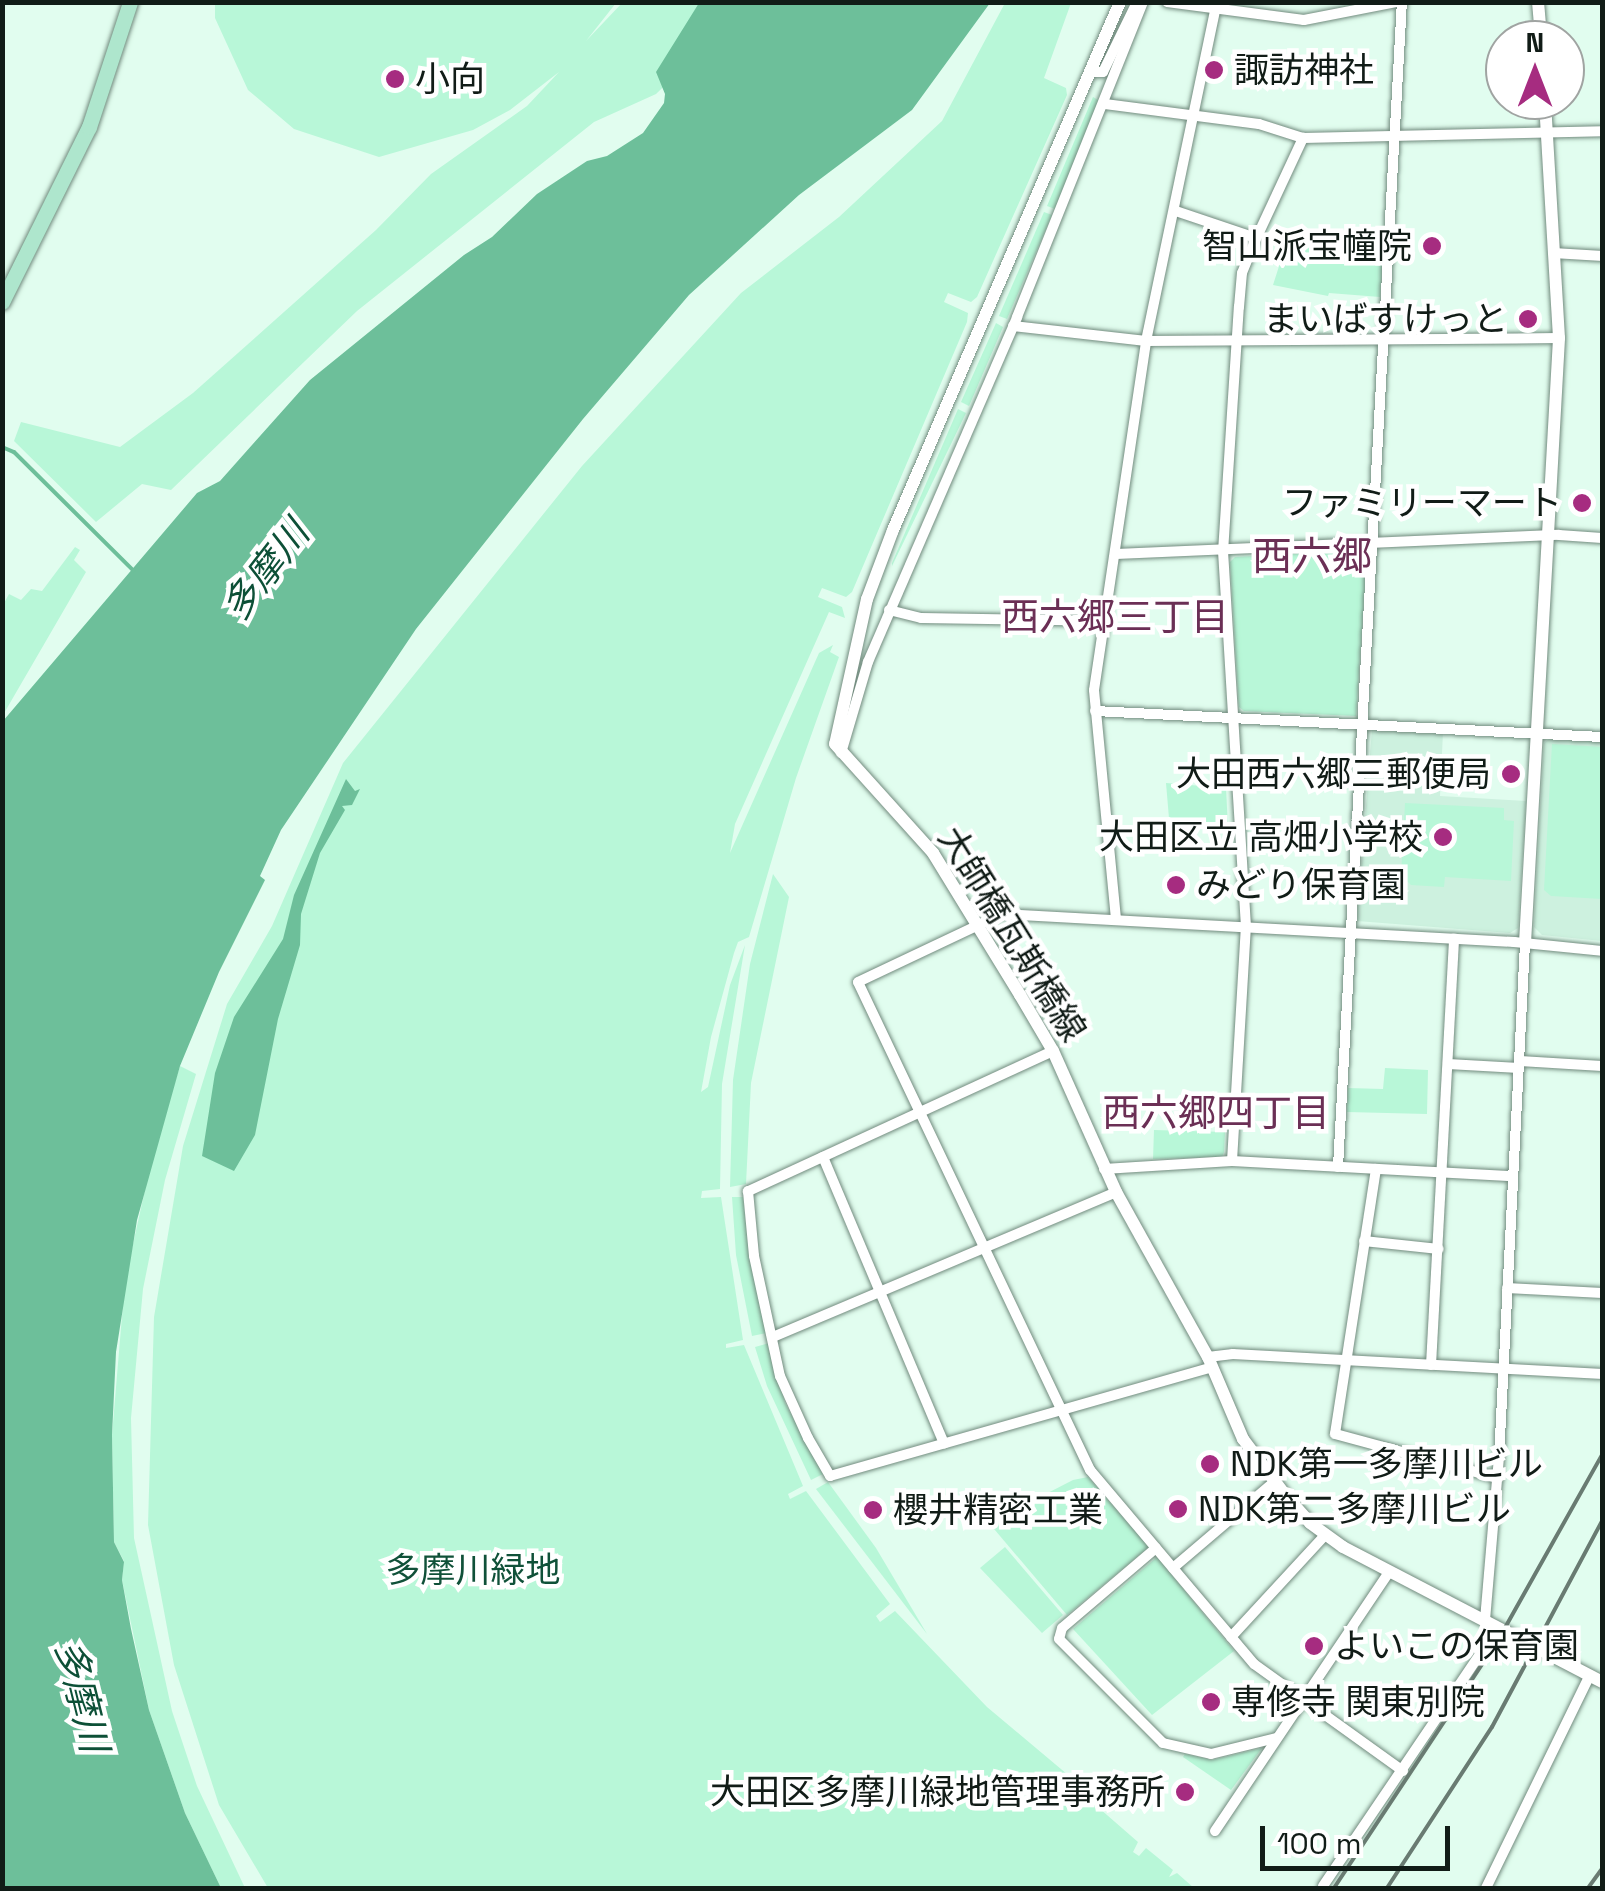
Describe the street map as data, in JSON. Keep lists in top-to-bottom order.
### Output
{
  "streets": {
    "street": ["大師橋瓦斯橋線"]
  },
  "districts": ["西六郷", "西六郷三丁目", "西六郷四丁目"],
  "water": ["多摩川"],
  "parks": ["多摩川緑地"],
  "places": [
    "諏訪神社",
    "小向",
    "智山派宝幢院",
    "まいばすけっと",
    "ファミリーマート",
    "大田西六郷三郵便局",
    "大田区立 高畑小学校",
    "みどり保育園",
    "NDK第一多摩川ビル",
    "NDK第二多摩川ビル",
    "櫻井精密工業",
    "よいこの保育園",
    "専修寺 関東別院",
    "大田区多摩川緑地管理事務所"
  ],
  "scale_bar": "100 m",
  "north": "top"
}
